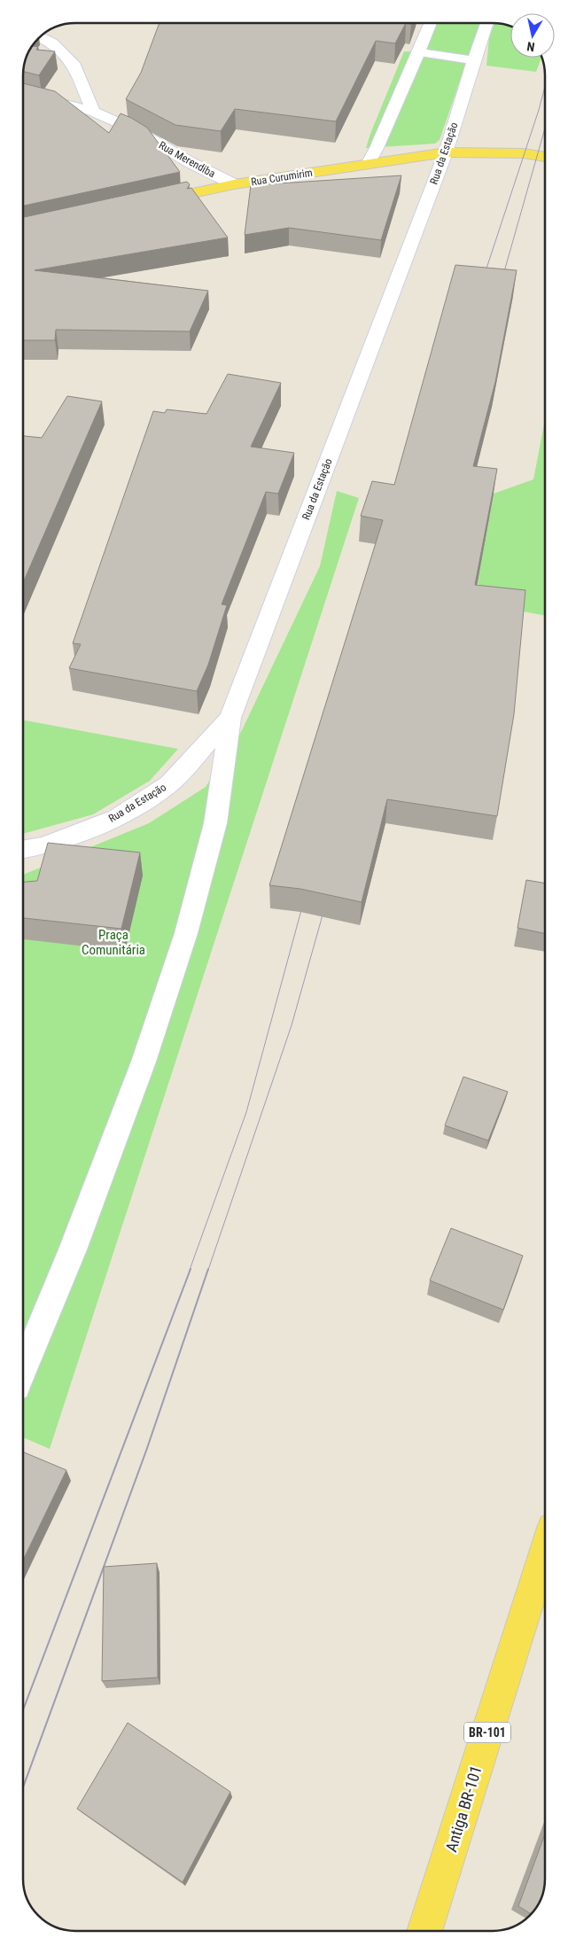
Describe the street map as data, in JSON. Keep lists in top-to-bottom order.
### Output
{
  "streets": {
    "main road": ["Rua Curumirim", "BR-101", "Antiga BR-101"],
    "street": ["Rua da Estação", "Rua Merendiba"]
  },
  "crossings": [
    ["Rua da Estação", "Rua Curumirim"],
    ["Rua Merendiba", "Rua Curumirim"]
  ],
  "parks": ["Praça Comunitária"],
  "north": "bottom"
}
